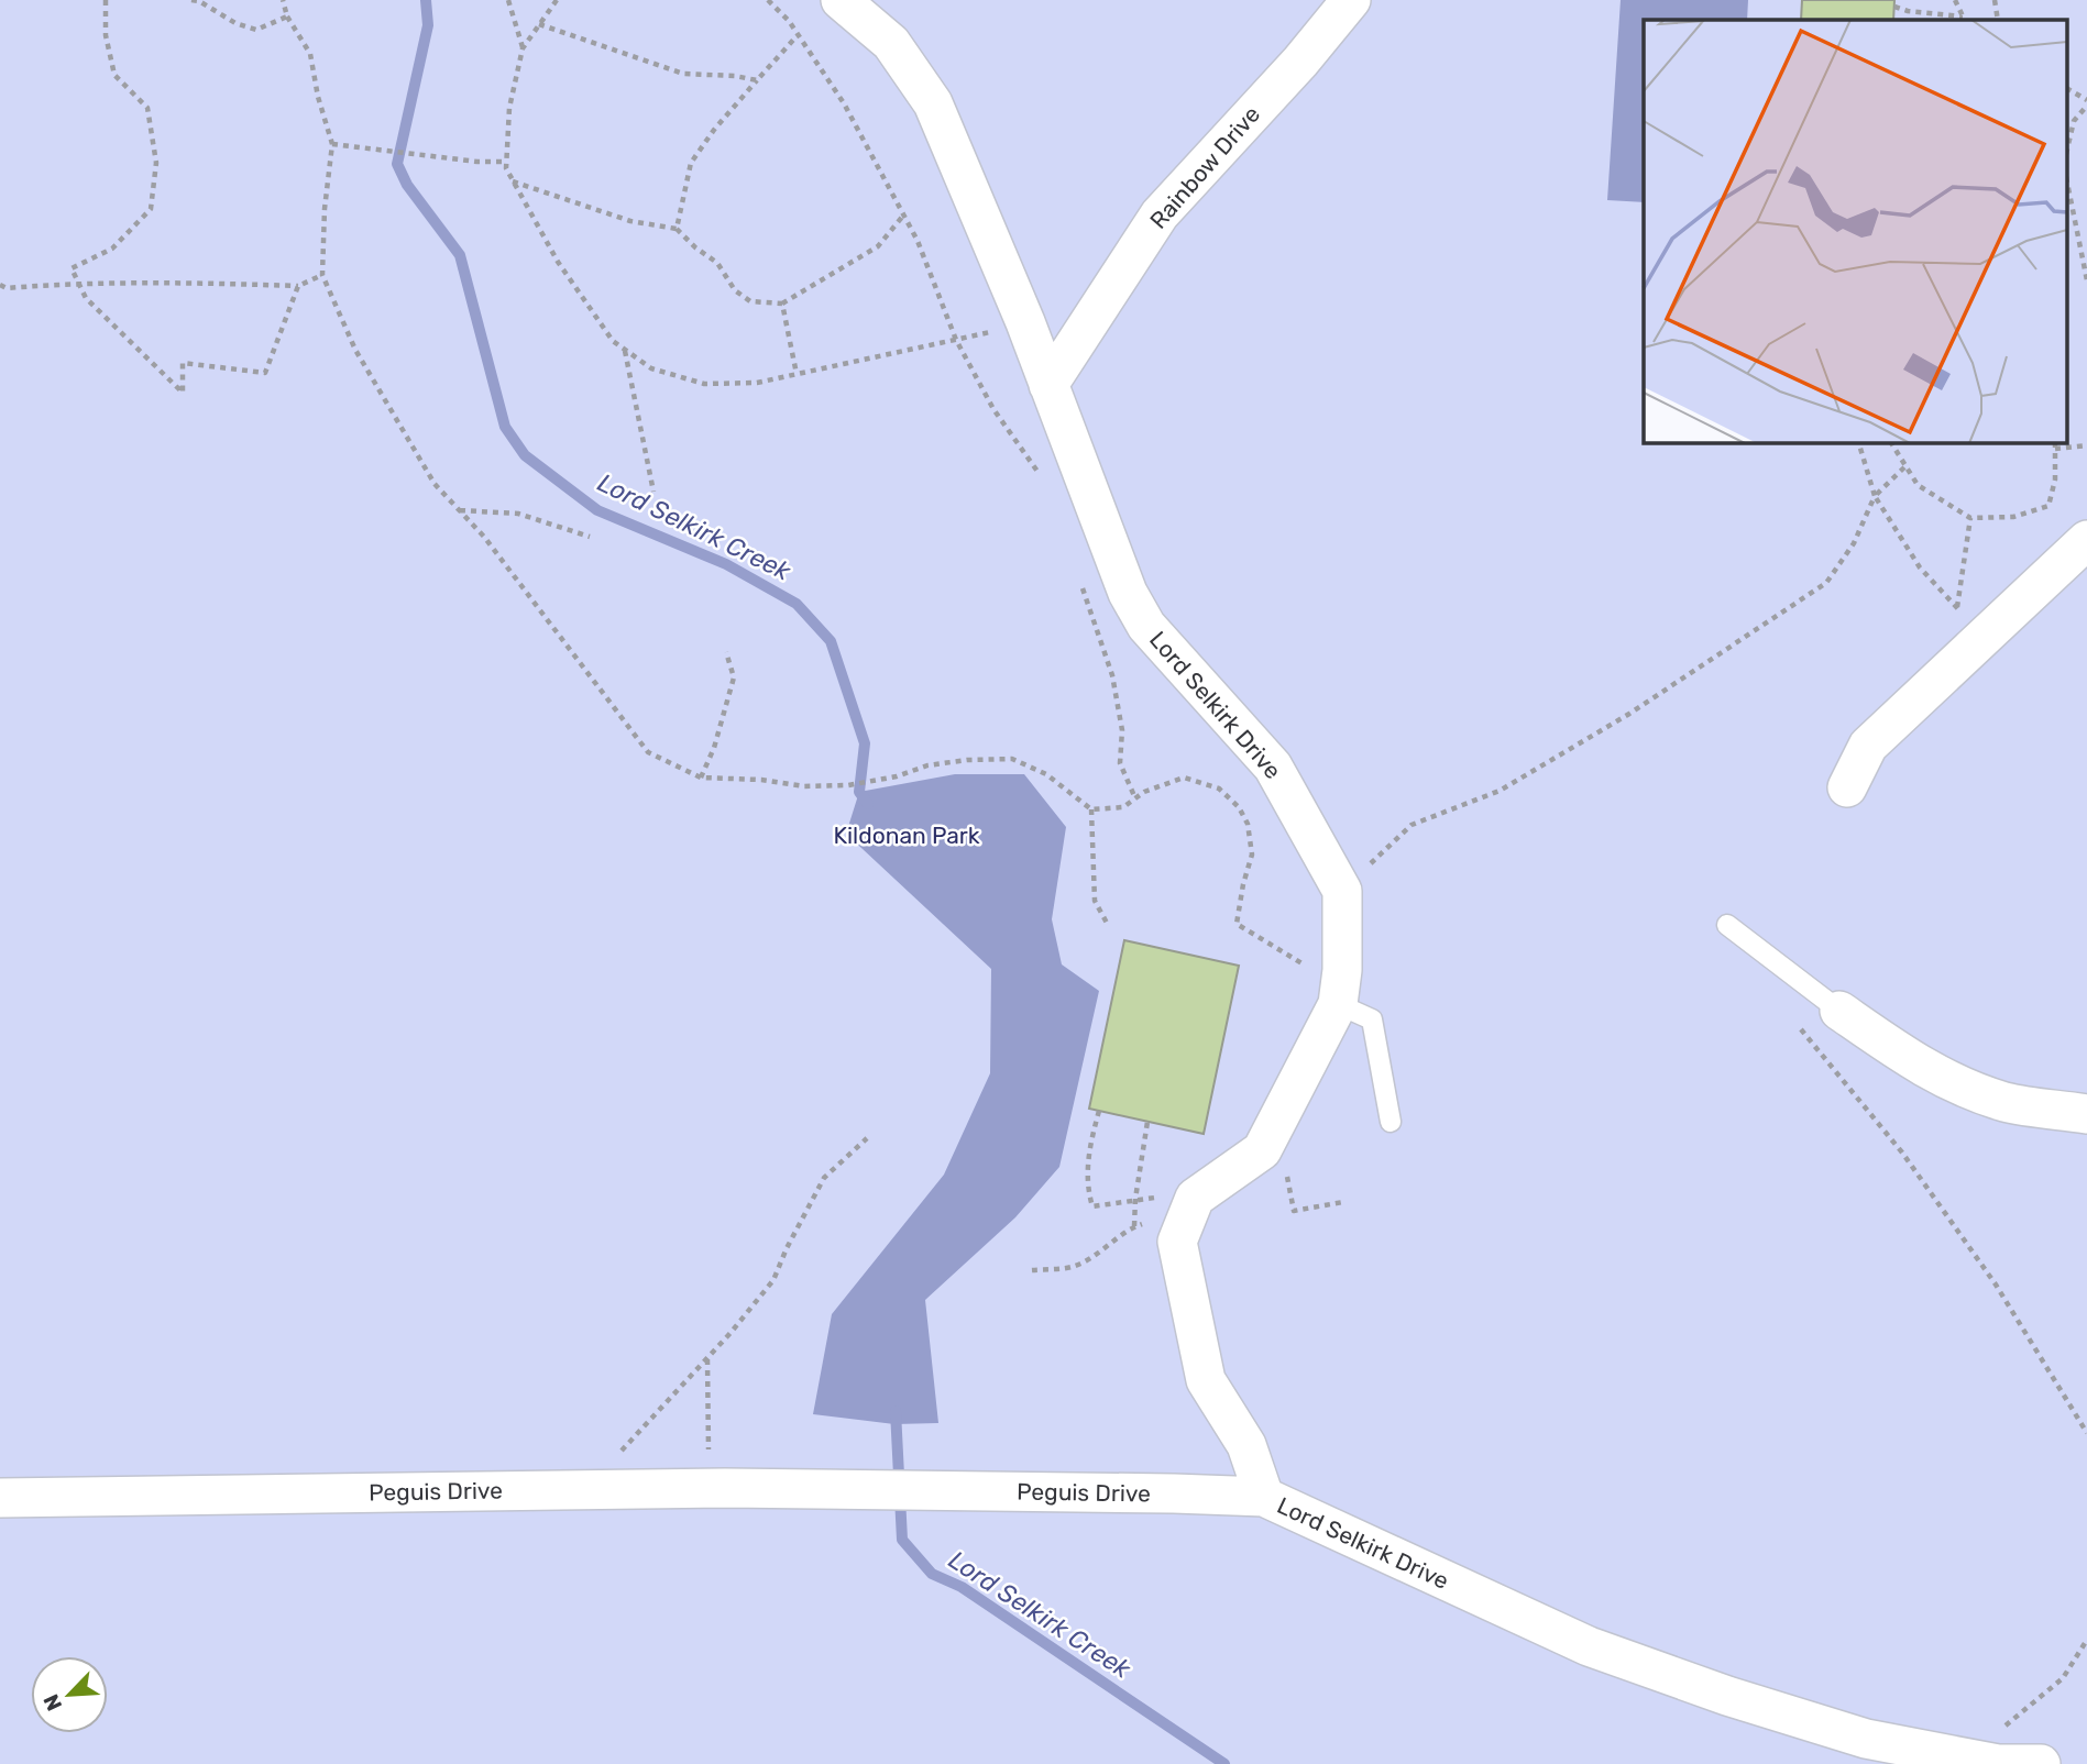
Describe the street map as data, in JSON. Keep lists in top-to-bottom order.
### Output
{
  "streets": {
    "street": ["Rainbow Drive", "Lord Selkirk Drive", "Peguis Drive"]
  },
  "crossings": [
    ["Rainbow Drive", "Lord Selkirk Drive"],
    ["Lord Selkirk Drive", "Peguis Drive"]
  ],
  "water": ["Lord Selkirk Creek"],
  "parks": ["Kildonan Park"],
  "north": "bottom left"
}
